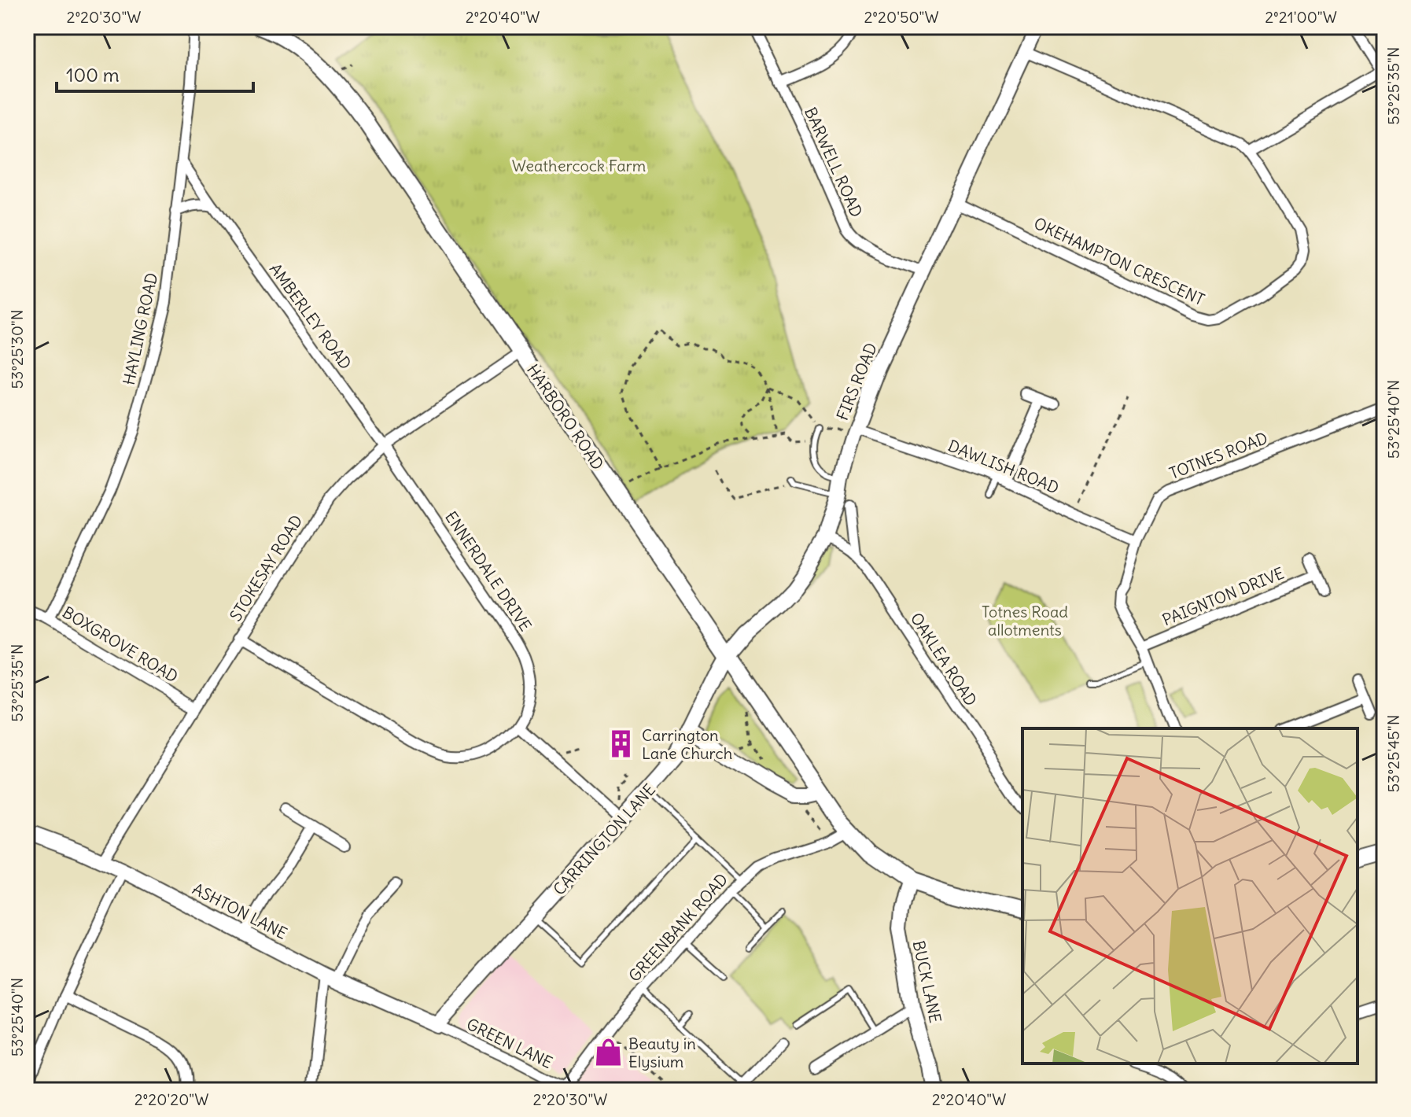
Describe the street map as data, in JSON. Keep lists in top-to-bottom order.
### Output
{
  "streets": {
    "main road": [
      "FIRS ROAD",
      "HARBORO ROAD",
      "CARRINGTON LANE",
      "ASHTON LANE",
      "BUCK LANE"
    ],
    "street": [
      "BARWELL ROAD",
      "OKEHAMPTON CRESCENT",
      "AMBERLEY ROAD",
      "HAYLING ROAD",
      "TOTNES ROAD",
      "DAWLISH ROAD",
      "STOKESAY ROAD",
      "ENNERDALE DRIVE",
      "PAIGNTON DRIVE",
      "BOXGROVE ROAD",
      "OAKLEA ROAD",
      "GREENBANK ROAD",
      "GREEN LANE"
    ]
  },
  "crossings": [
    ["BARWELL ROAD", "FIRS ROAD"],
    ["OKEHAMPTON CRESCENT", "FIRS ROAD"],
    ["AMBERLEY ROAD", "HAYLING ROAD"],
    ["AMBERLEY ROAD", "STOKESAY ROAD"],
    ["AMBERLEY ROAD", "ENNERDALE DRIVE"],
    ["HAYLING ROAD", "BOXGROVE ROAD"],
    ["FIRS ROAD", "HARBORO ROAD"],
    ["FIRS ROAD", "DAWLISH ROAD"],
    ["FIRS ROAD", "OAKLEA ROAD"],
    ["FIRS ROAD", "CARRINGTON LANE"],
    ["HARBORO ROAD", "STOKESAY ROAD"],
    ["HARBORO ROAD", "GREENBANK ROAD"],
    ["TOTNES ROAD", "DAWLISH ROAD"],
    ["TOTNES ROAD", "PAIGNTON DRIVE"],
    ["STOKESAY ROAD", "ENNERDALE DRIVE"],
    ["STOKESAY ROAD", "BOXGROVE ROAD"],
    ["STOKESAY ROAD", "ASHTON LANE"],
    ["CARRINGTON LANE", "ASHTON LANE"],
    ["CARRINGTON LANE", "GREEN LANE"],
    ["ASHTON LANE", "GREEN LANE"],
    ["GREENBANK ROAD", "GREEN LANE"]
  ],
  "parks": ["Weathercock Farm", "Totnes Road allotments"],
  "places": {
    "building": ["Carrington Lane Church"],
    "shop": ["Beauty in Elysium"]
  },
  "scale_bar": "100 m",
  "coordinates": [
    "2°20'30\"W",
    "2°20'40\"W",
    "2°20'50\"W",
    "2°21'00\"W",
    "53°25'35\"N",
    "53°25'30\"N",
    "53°25'40\"N",
    "53°25'45\"N",
    "2°20'20\"W"
  ]
}
